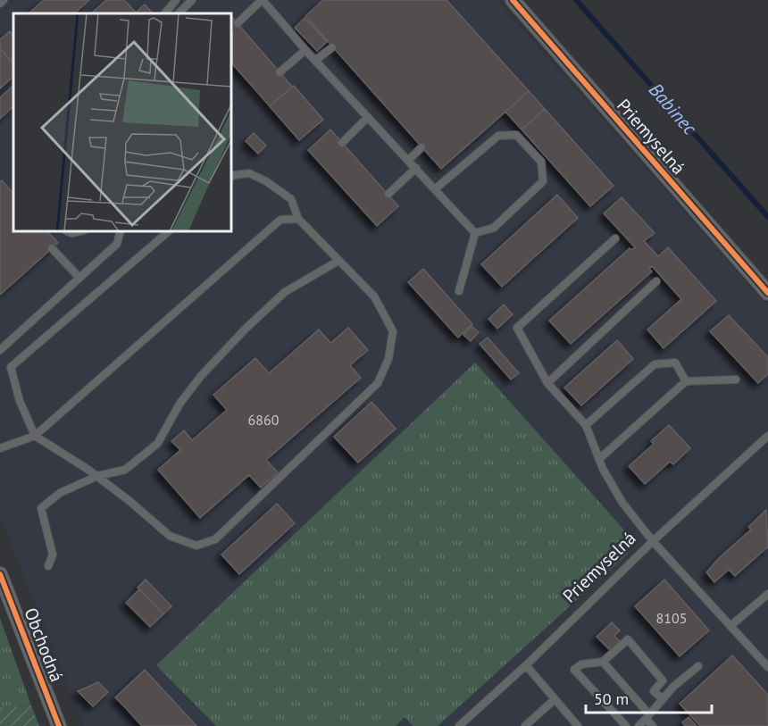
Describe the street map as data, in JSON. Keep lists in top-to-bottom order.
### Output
{
  "streets": {
    "street": ["Priemyselná", "Obchodná"]
  },
  "water": ["Babinec"],
  "house_numbers": ["6860", "8105"],
  "scale_bar": "50 m"
}
